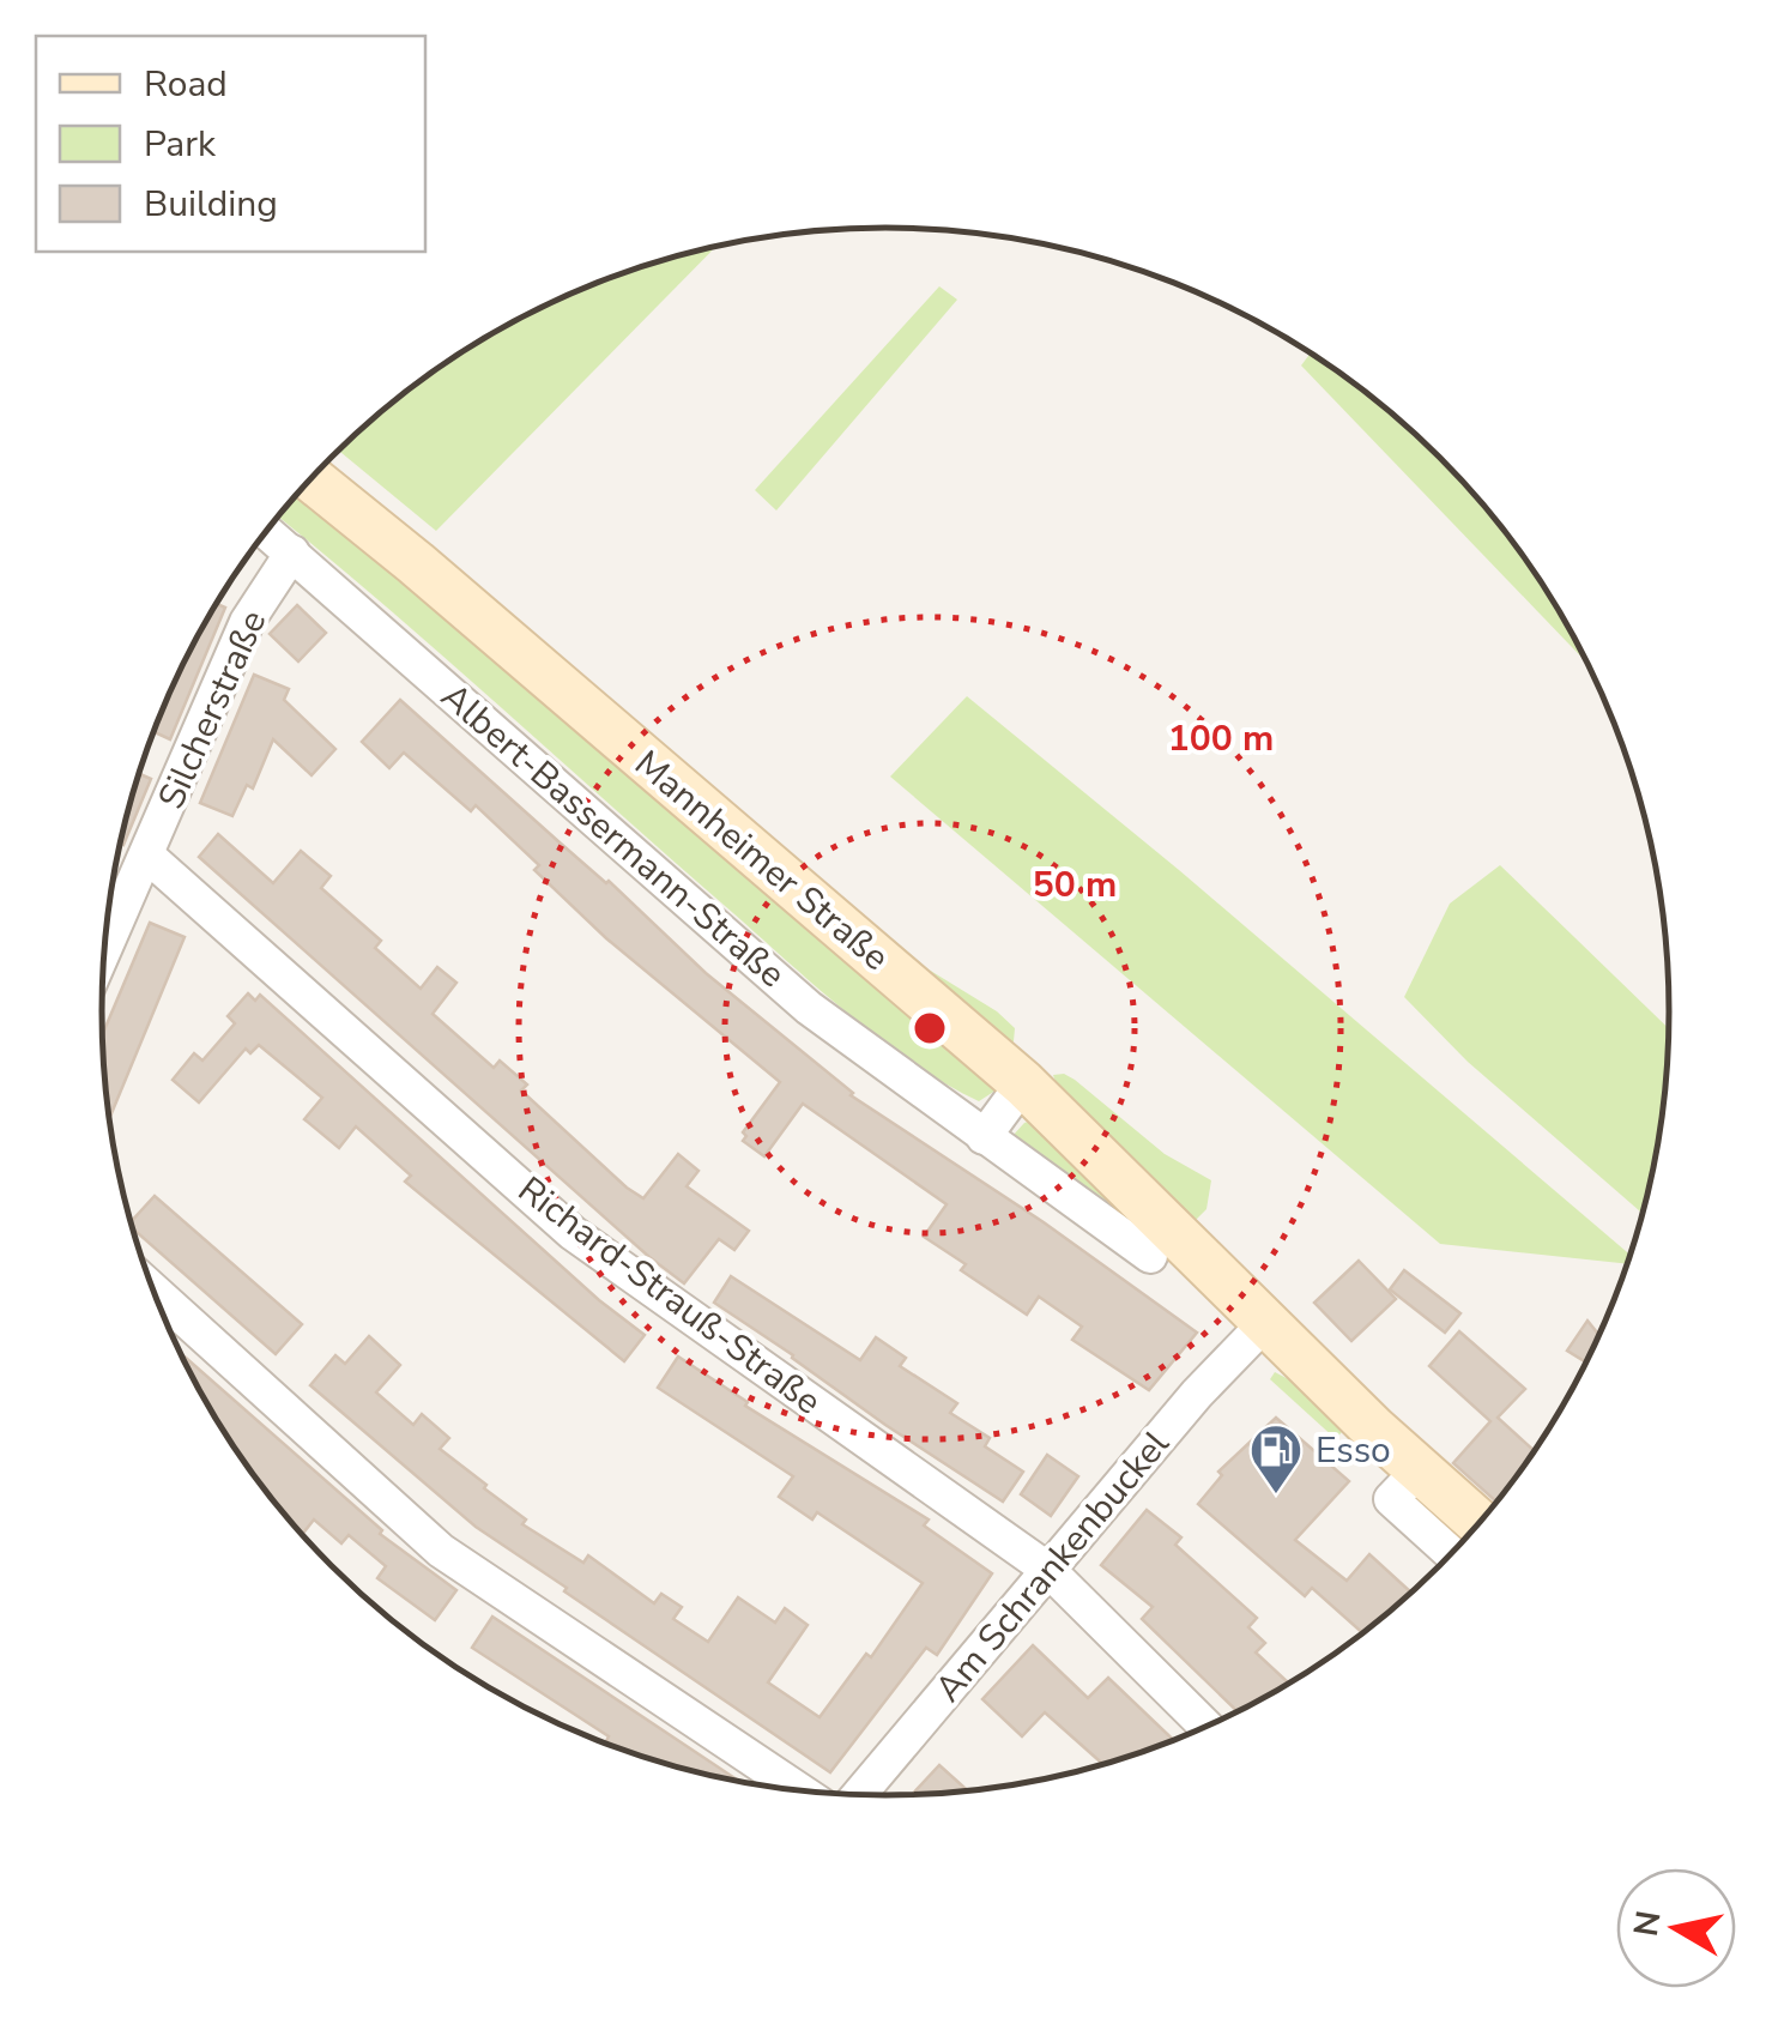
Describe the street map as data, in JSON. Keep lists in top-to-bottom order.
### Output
{
  "streets": {
    "main road": ["Mannheimer Straße"],
    "street": [
      "Silcherstraße",
      "Albert-Bassermann-Straße",
      "Richard-Strauß-Straße",
      "Am Schrankenbuckel"
    ]
  },
  "crossings": [
    ["Silcherstraße", "Albert-Bassermann-Straße"],
    ["Silcherstraße", "Richard-Strauß-Straße"],
    ["Mannheimer Straße", "Am Schrankenbuckel"],
    ["Richard-Strauß-Straße", "Am Schrankenbuckel"]
  ],
  "places": {
    "fuel station": ["Esso"]
  },
  "legend": ["Road", "Park", "Building"],
  "north": "left",
  "rings": ["100 m", "50 m"]
}
